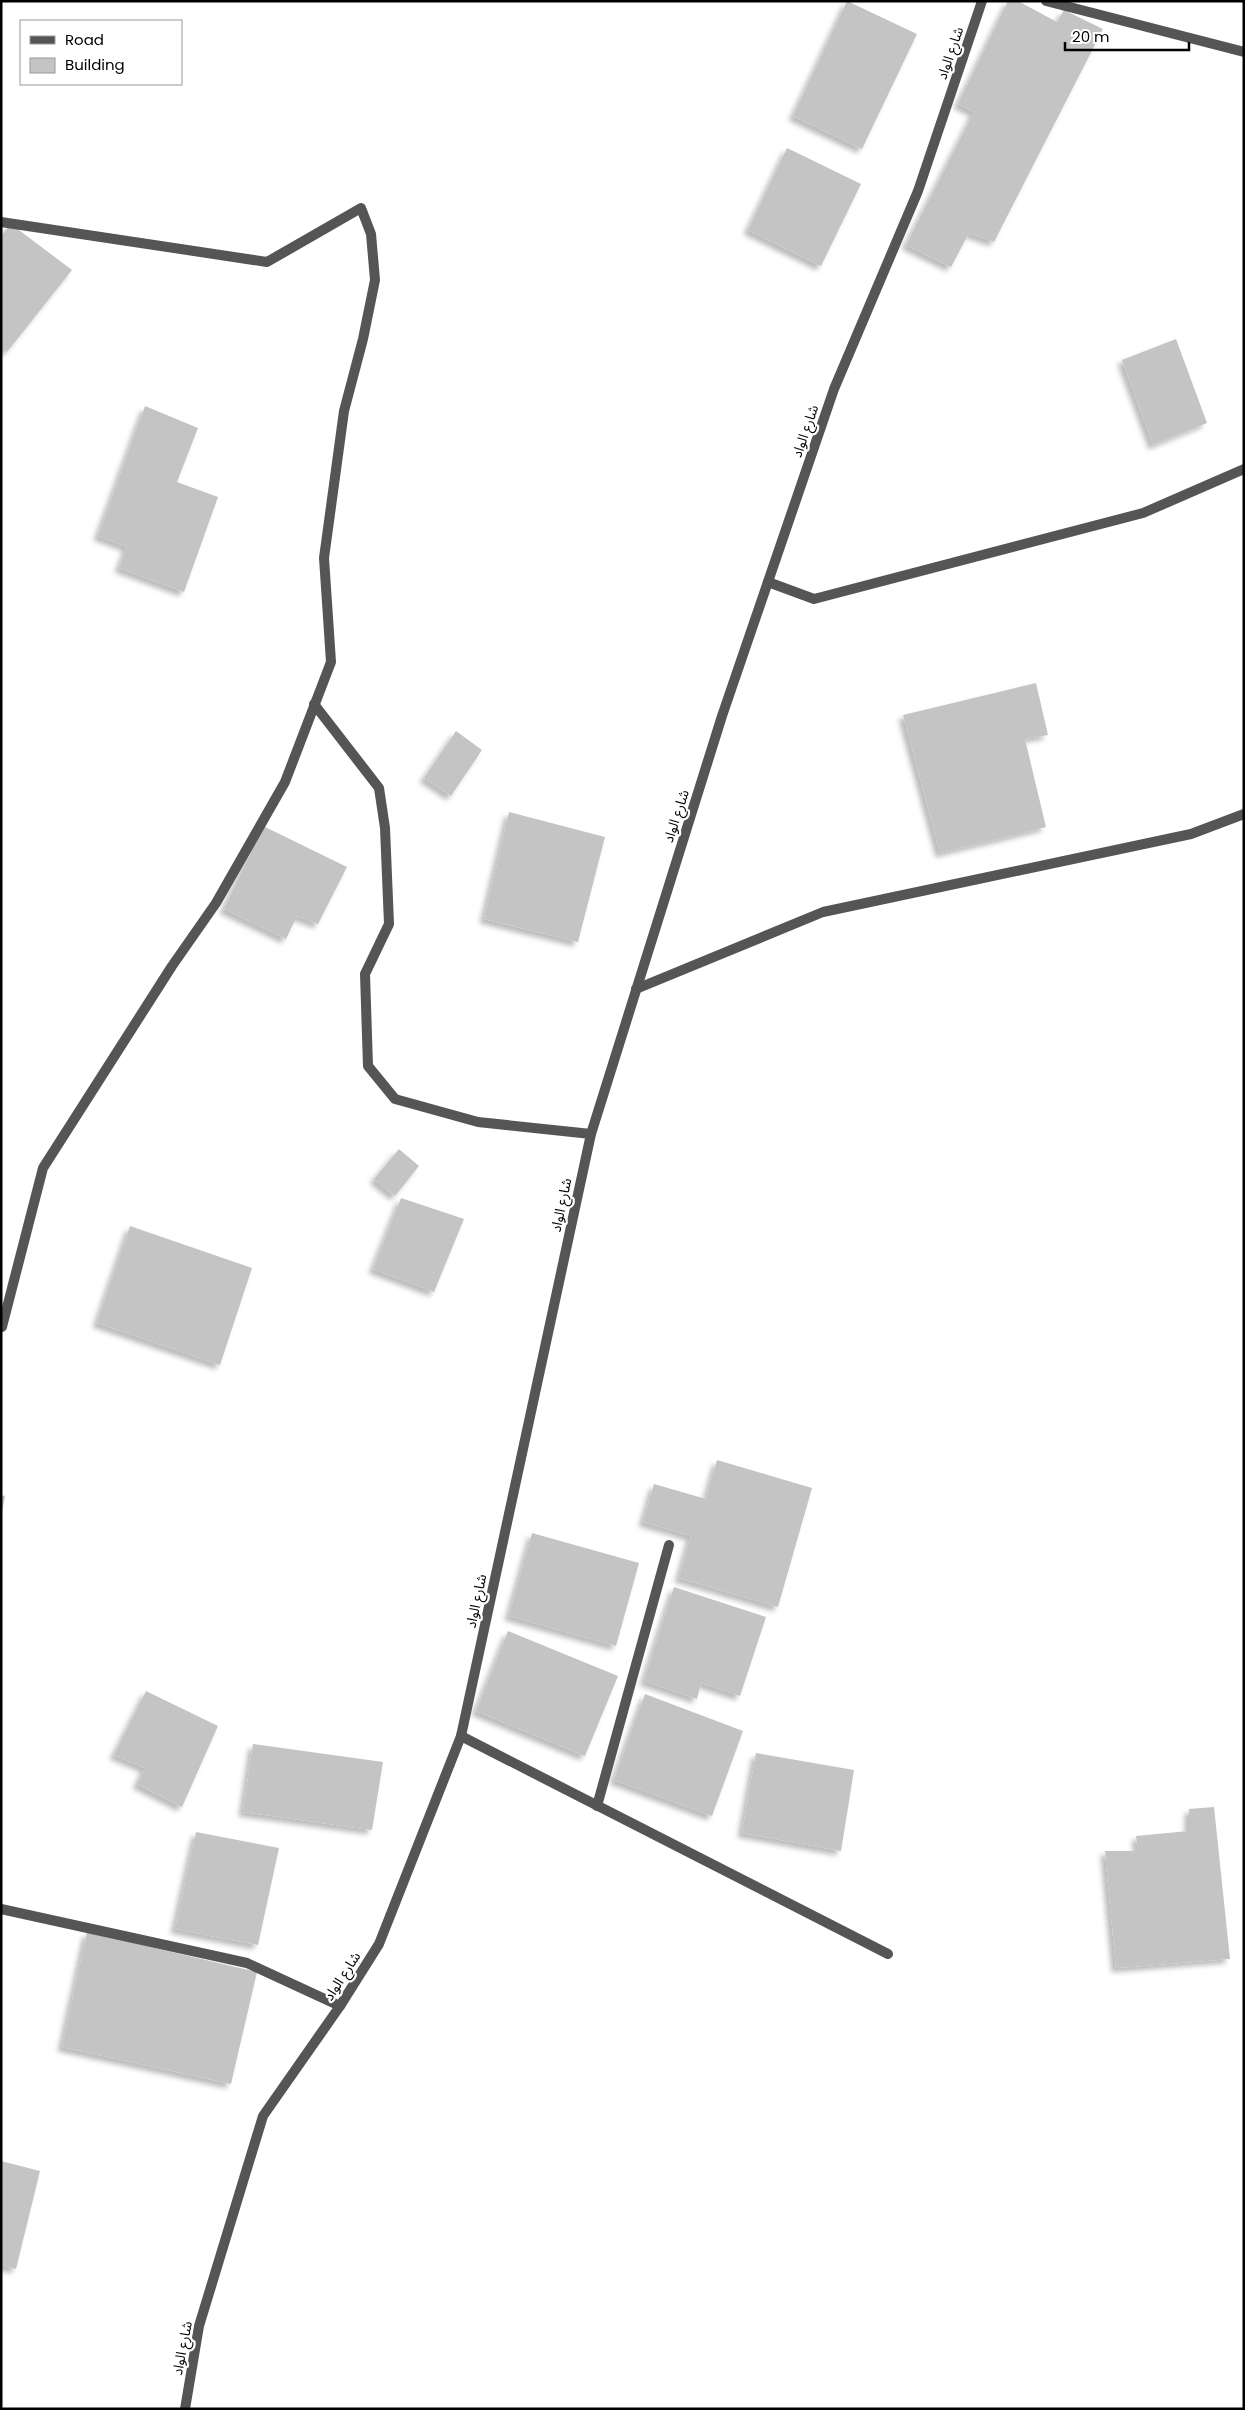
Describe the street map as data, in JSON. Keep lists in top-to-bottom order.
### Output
{
  "streets": {
    "street": ["شارع الواد"]
  },
  "legend": ["Road", "Building"],
  "scale_bar": "20 m"
}
